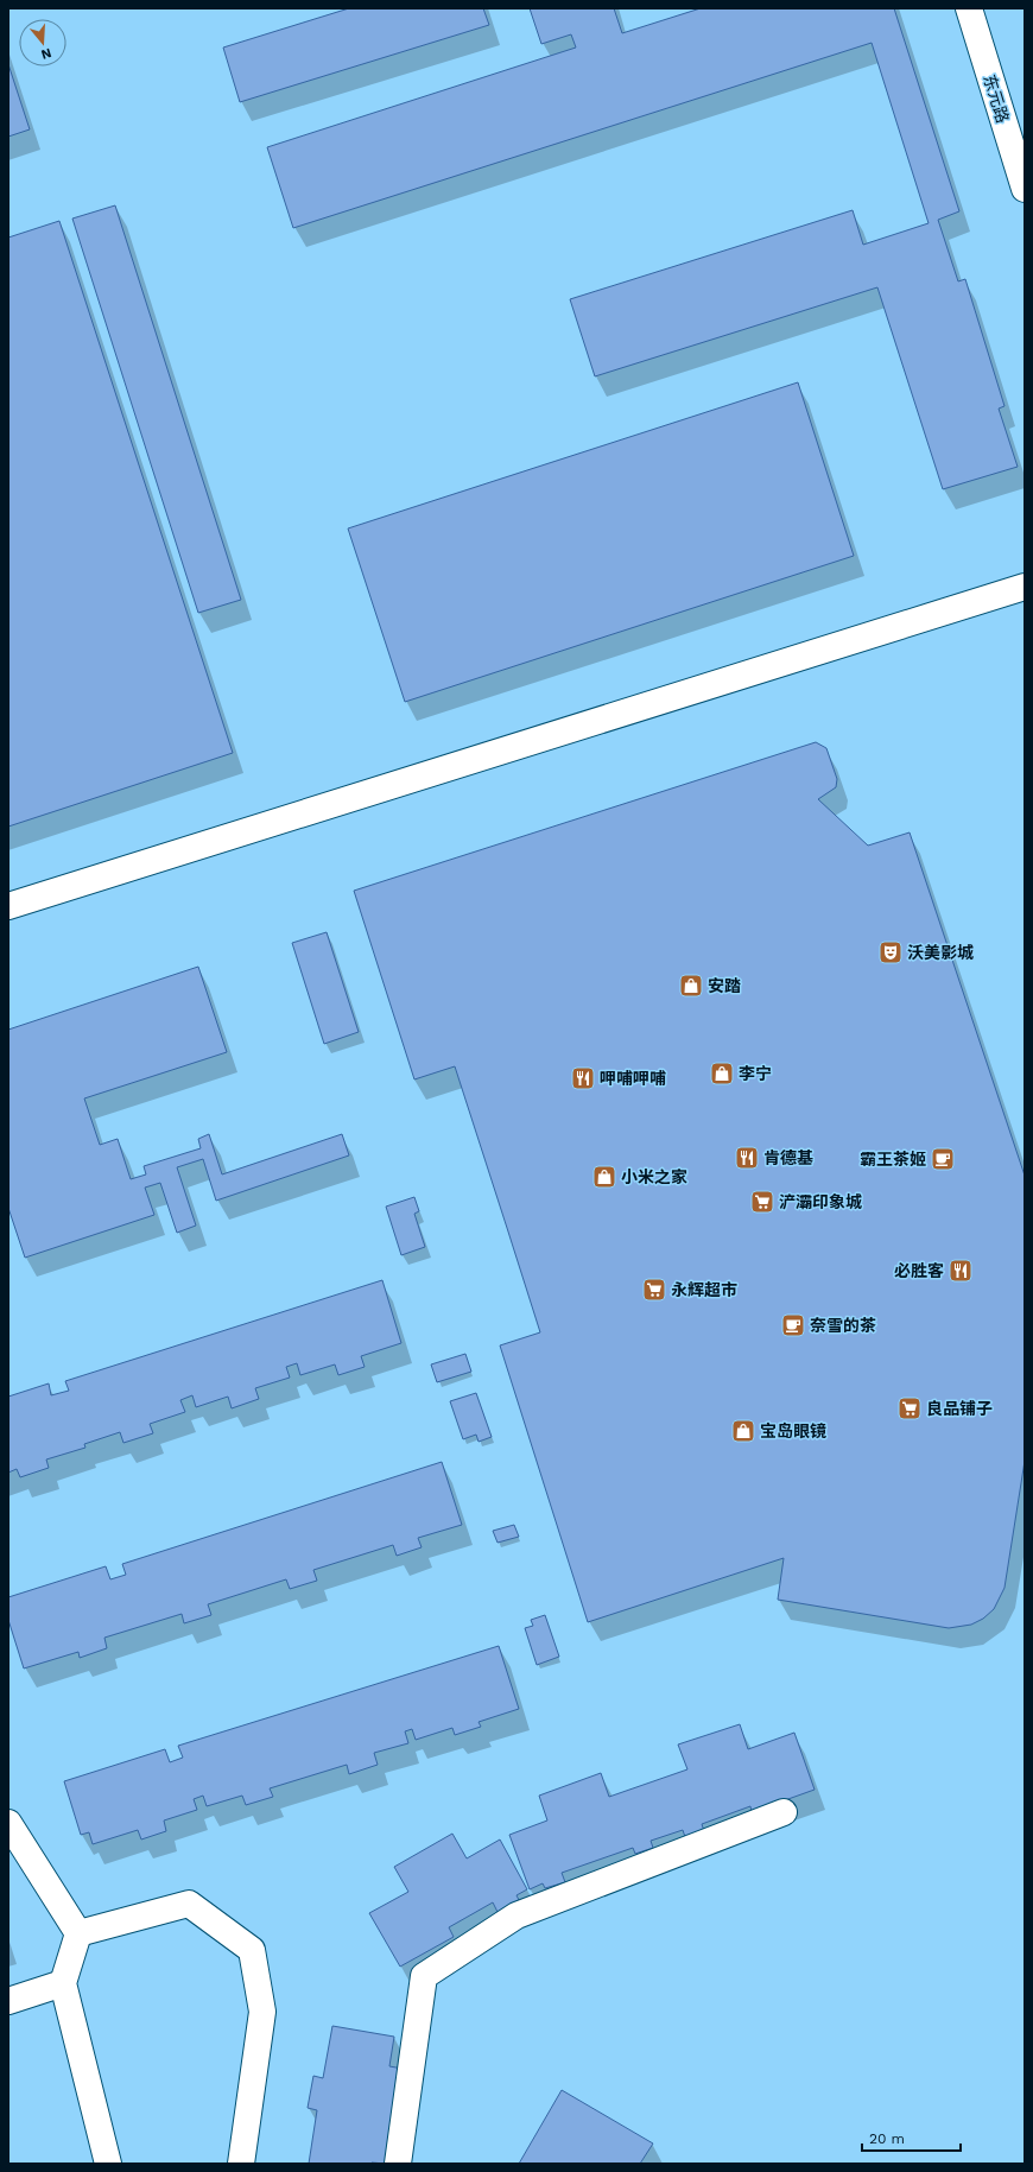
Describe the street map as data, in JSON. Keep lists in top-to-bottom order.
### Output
{
  "streets": {
    "street": ["东元路"]
  },
  "places": {
    "theatre": ["沃美影城"],
    "shop": [
      "安踏",
      "李宁",
      "小米之家",
      "宝岛眼镜"
    ],
    "restaurant": ["呷哺呷哺", "肯德基", "必胜客"],
    "cafe": ["霸王茶姬", "奈雪的茶"],
    "supermarket": ["浐灞印象城", "永辉超市", "良品铺子"]
  },
  "scale_bar": "20 m",
  "north": "bottom"
}
